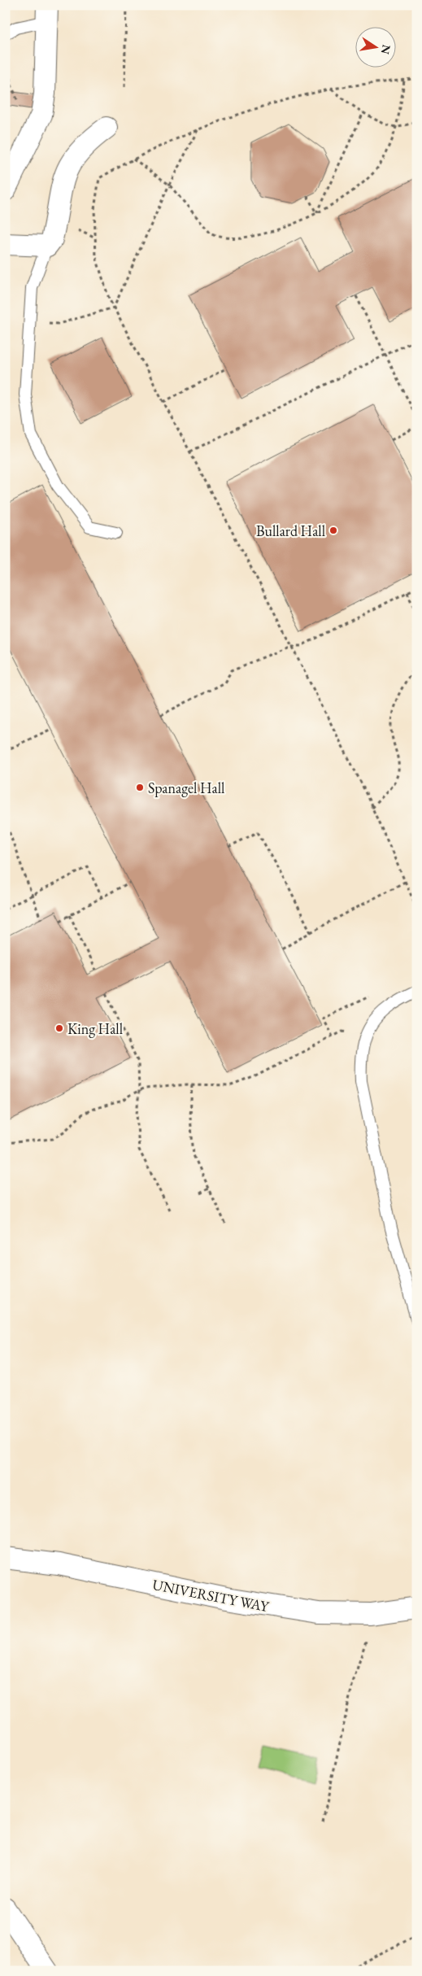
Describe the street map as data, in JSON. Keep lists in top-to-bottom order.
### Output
{
  "streets": {
    "street": ["UNIVERSITY WAY"]
  },
  "places": ["Bullard Hall", "Spanagel Hall", "King Hall"],
  "north": "right"
}
